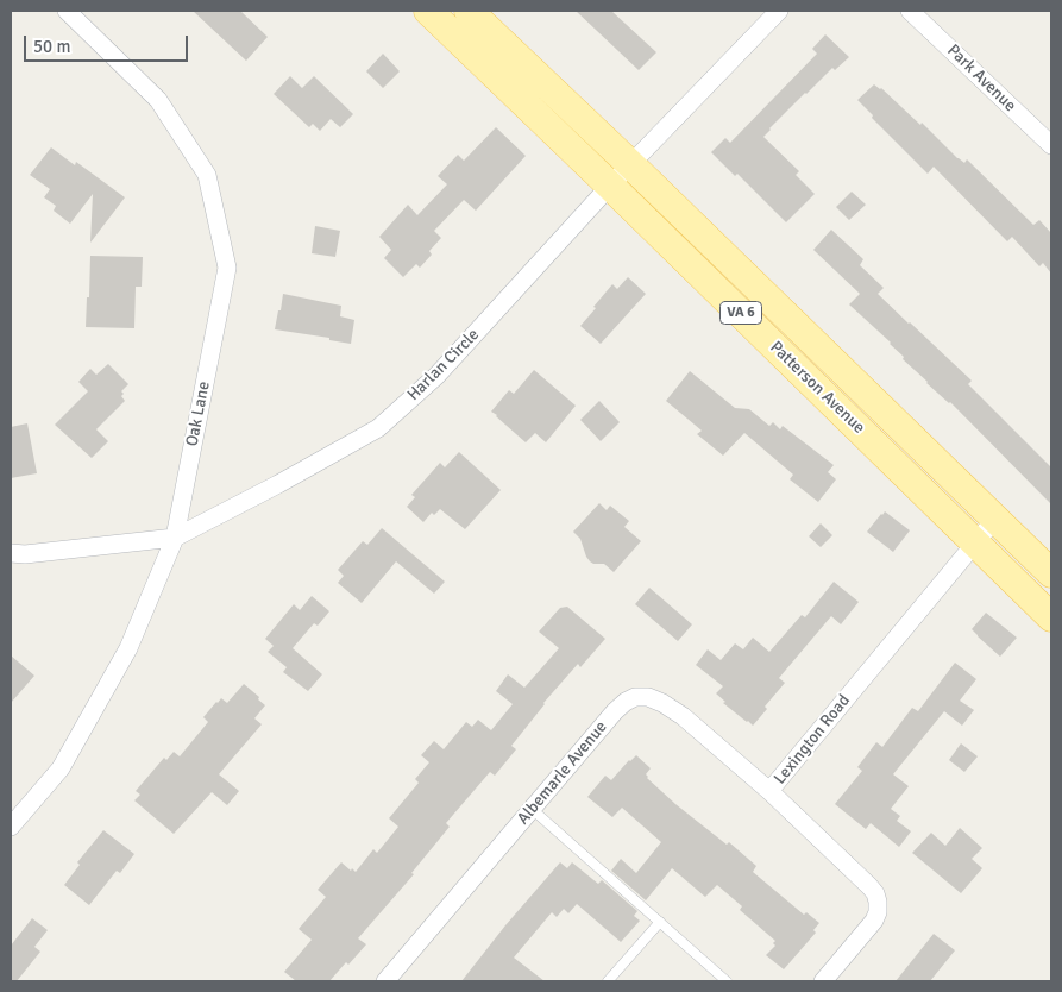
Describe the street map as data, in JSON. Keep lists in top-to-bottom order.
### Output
{
  "streets": {
    "main road": ["VA 6", "Patterson Avenue"],
    "street": [
      "Park Avenue",
      "Harlan Circle",
      "Oak Lane",
      "Lexington Road",
      "Albemarle Avenue"
    ]
  },
  "crossings": [
    ["Harlan Circle", "Patterson Avenue"],
    ["Harlan Circle", "Oak Lane"],
    ["Patterson Avenue", "Lexington Road"],
    ["Lexington Road", "Albemarle Avenue"]
  ],
  "scale_bar": "50 m"
}
